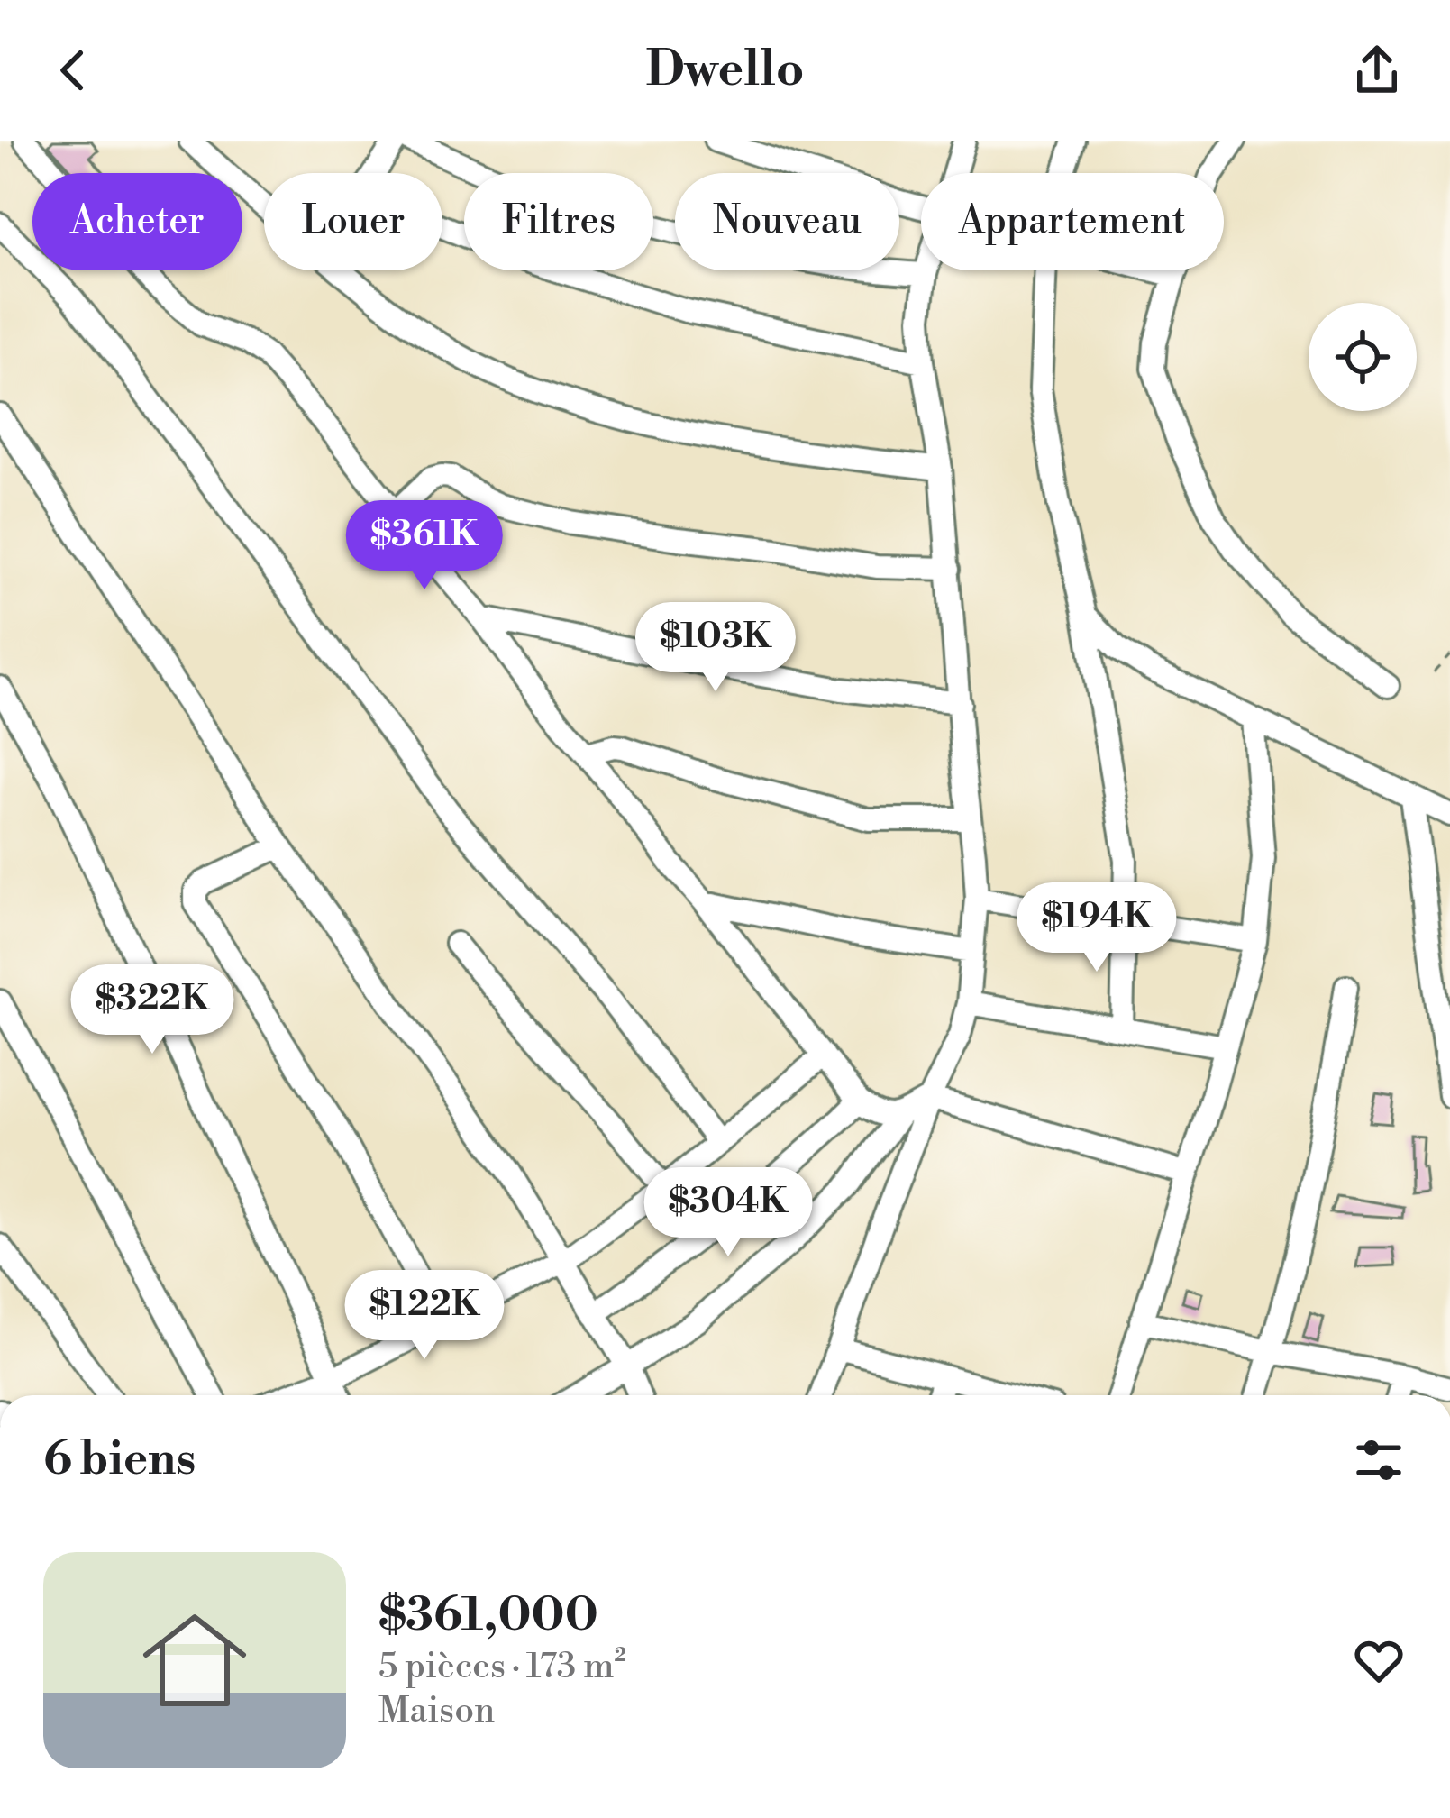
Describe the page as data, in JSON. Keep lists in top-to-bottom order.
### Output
{
  "page": {
    "header": "Dwello",
    "chip": [
      "Acheter",
      "Louer",
      "Filtres",
      "Nouveau",
      "Appartement"
    ],
    "price": [
      "$361K",
      "$103K",
      "$194K",
      "$322K",
      "$304K",
      "$122K"
    ],
    "heading": "6 biens",
    "list": [
      {
        "name": "$361,000",
        "note": "5 pièces · 173 m² · Maison"
      }
    ]
  }
}
